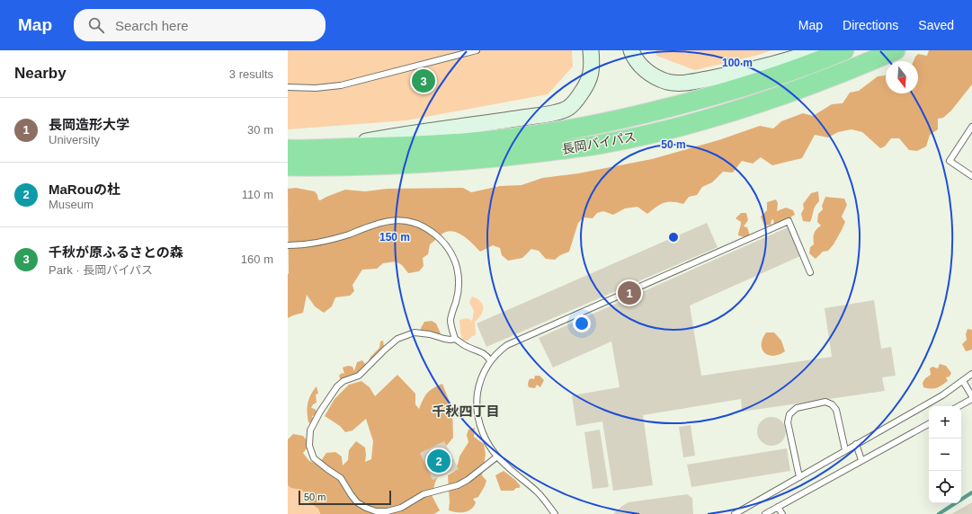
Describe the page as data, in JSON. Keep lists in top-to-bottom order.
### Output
{
  "streets": {
    "highway": ["長岡バイパス"]
  },
  "districts": ["千秋四丁目"],
  "scale_bar": "50 m",
  "north": "bottom",
  "page": {
    "header": "Map",
    "search": "Search here",
    "nav": ["Map", "Directions", "Saved"],
    "heading": ["Nearby", "3 results"],
    "pins": ["3", "1", "2"],
    "list": [
      {
        "mark": "1",
        "name": "長岡造形大学",
        "note": "University",
        "value": "30 m"
      },
      {
        "mark": "2",
        "name": "MaRouの杜",
        "note": "Museum",
        "value": "110 m"
      },
      {
        "mark": "3",
        "name": "千秋が原ふるさとの森",
        "note": "Park · 長岡バイパス",
        "value": "160 m"
      }
    ],
    "map_buttons": ["+", "−"],
    "scale": "50 m"
  },
  "rings": ["100 m", "50 m", "150 m"]
}
